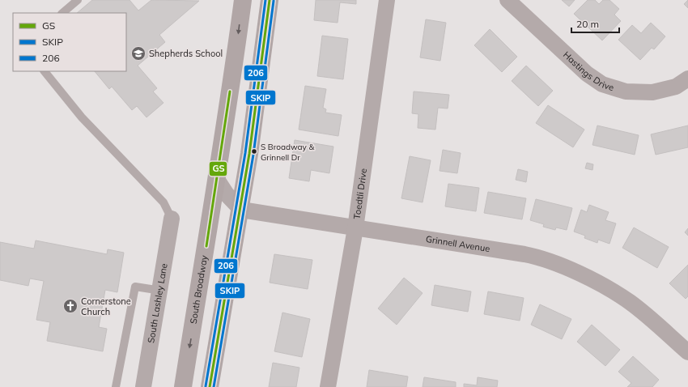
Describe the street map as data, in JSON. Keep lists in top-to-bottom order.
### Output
{
  "streets": {
    "highway": ["South Broadway"],
    "street": [
      "Hastings Drive",
      "Toedtli Drive",
      "Grinnell Avenue",
      "South Lashley Lane"
    ]
  },
  "crossings": [
    ["Toedtli Drive", "Grinnell Avenue"]
  ],
  "places": {
    "school or university": ["Shepherds School"],
    "other": ["S Broadway & Grinnell Dr"],
    "church": ["Cornerstone Church"]
  },
  "lines": ["transit line GS", "transit line 206", "transit line SKIP"],
  "legend": ["GS", "SKIP", "206"],
  "scale_bar": "20 m"
}
